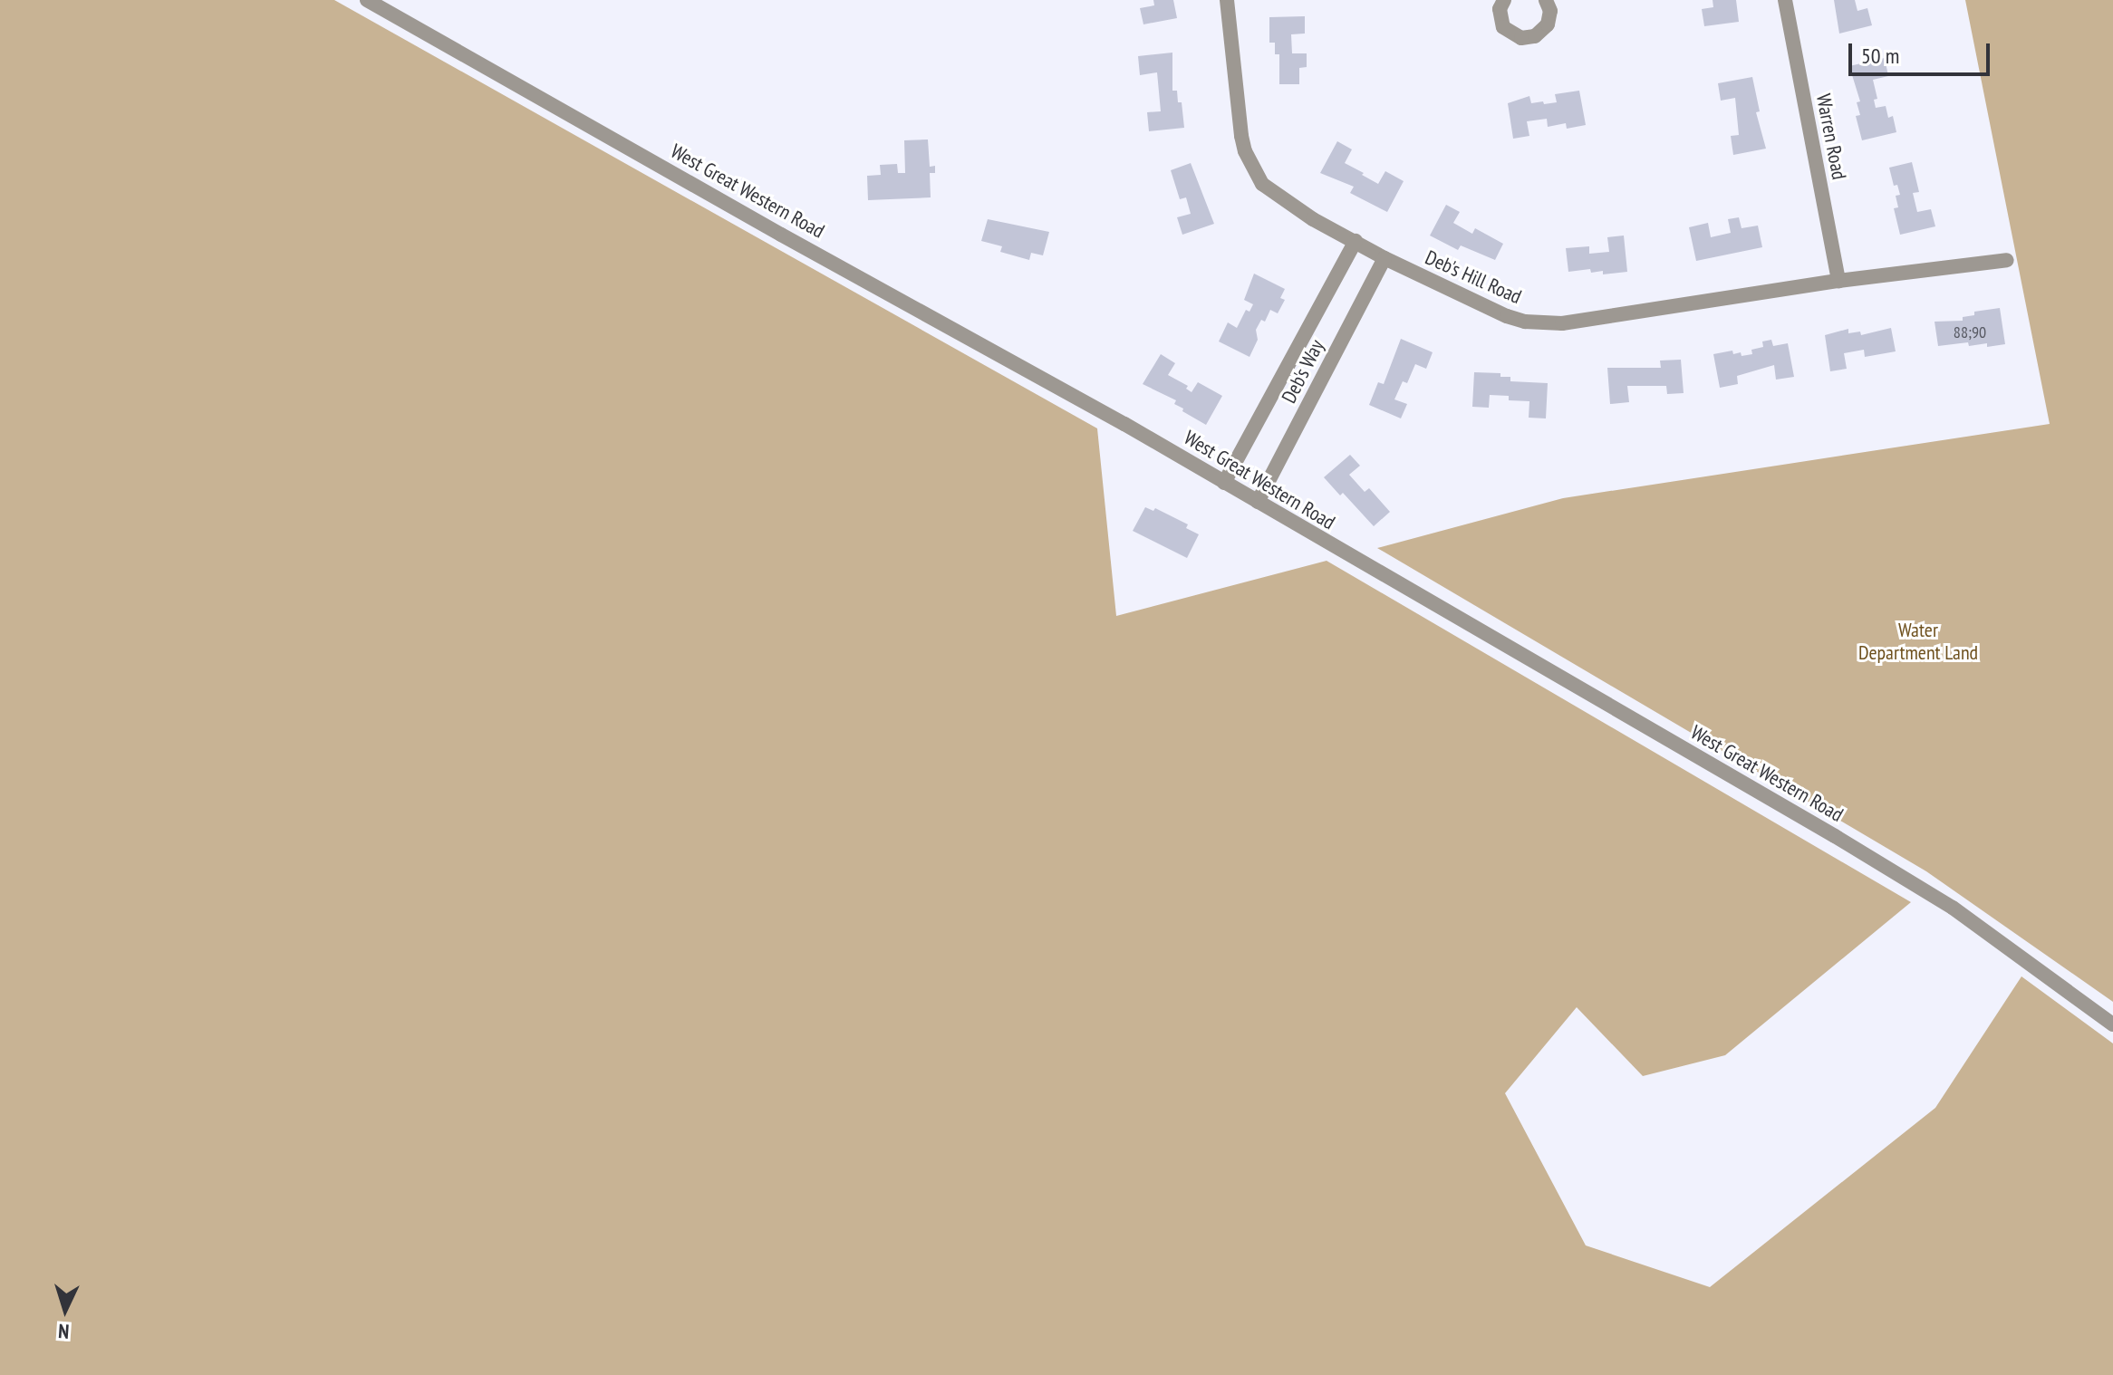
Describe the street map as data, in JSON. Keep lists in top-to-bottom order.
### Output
{
  "streets": {
    "street": [
      "Warren Road",
      "West Great Western Road",
      "Deb's Hill Road",
      "Deb's Way"
    ]
  },
  "crossings": [
    ["Warren Road", "Deb's Hill Road"],
    ["West Great Western Road", "Deb's Way"],
    ["Deb's Hill Road", "Deb's Way"]
  ],
  "parks": ["Water Department Land"],
  "house_numbers": ["88;90"],
  "scale_bar": "50 m",
  "north": "bottom"
}
